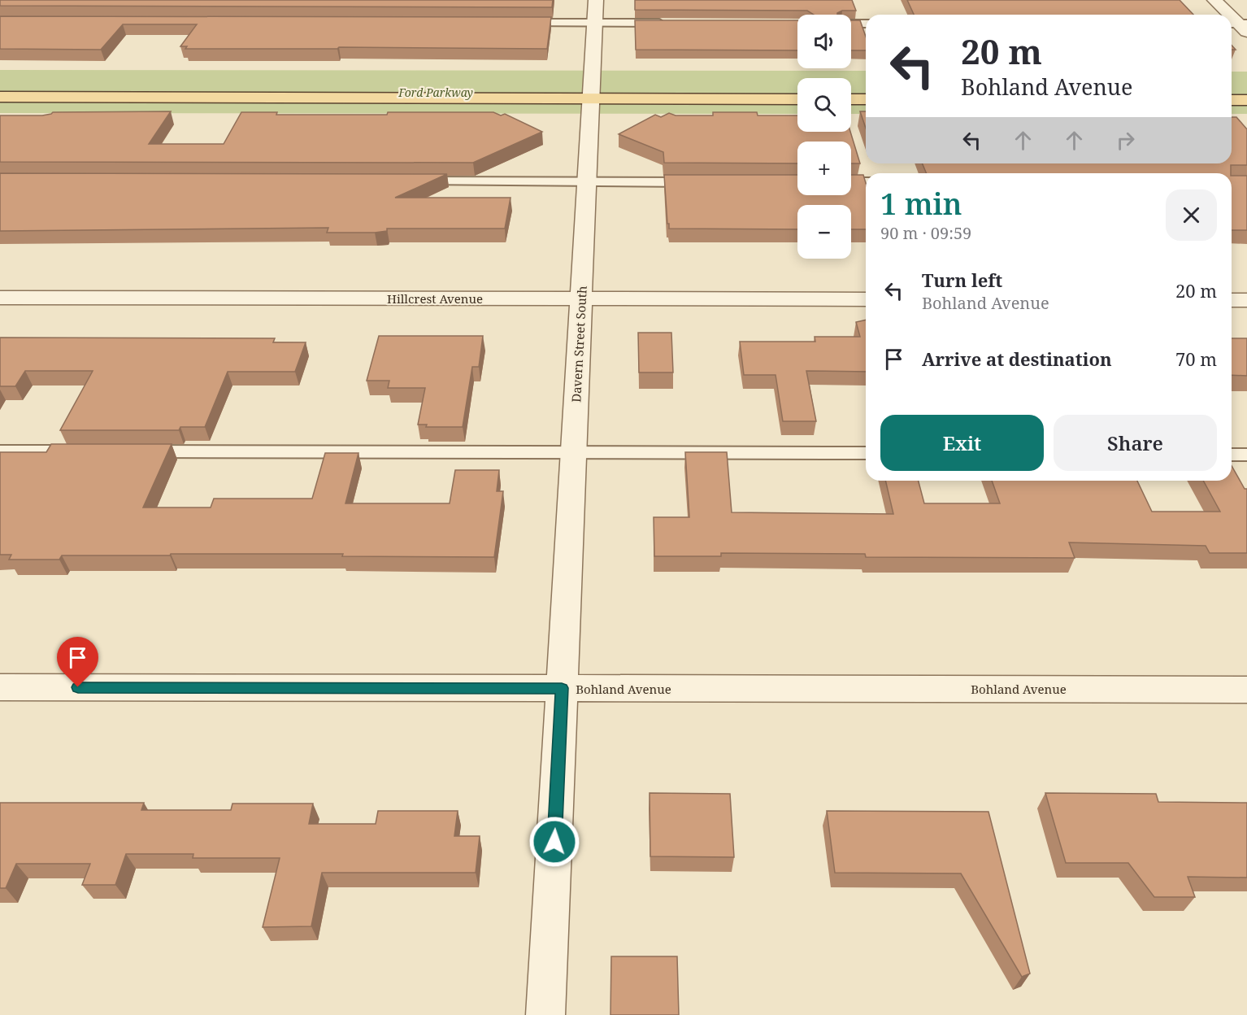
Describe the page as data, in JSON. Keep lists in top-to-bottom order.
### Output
{
  "streets": {
    "street": ["Hillcrest Avenue", "Davern Street South", "Bohland Avenue"]
  },
  "crossings": [
    ["Hillcrest Avenue", "Davern Street South"],
    ["Davern Street South", "Bohland Avenue"]
  ],
  "parks": ["Ford Parkway"],
  "page": {
    "map_buttons": ["+", "−"],
    "turn": ["20 m", "Bohland Avenue"],
    "heading": ["1 min", "90 m · 09:59"],
    "list": [
      {
        "name": "Turn left",
        "note": "Bohland Avenue",
        "value": "20 m"
      },
      {
        "name": "Arrive at destination",
        "value": "70 m"
      }
    ],
    "buttons": ["Exit", "Share"]
  }
}
